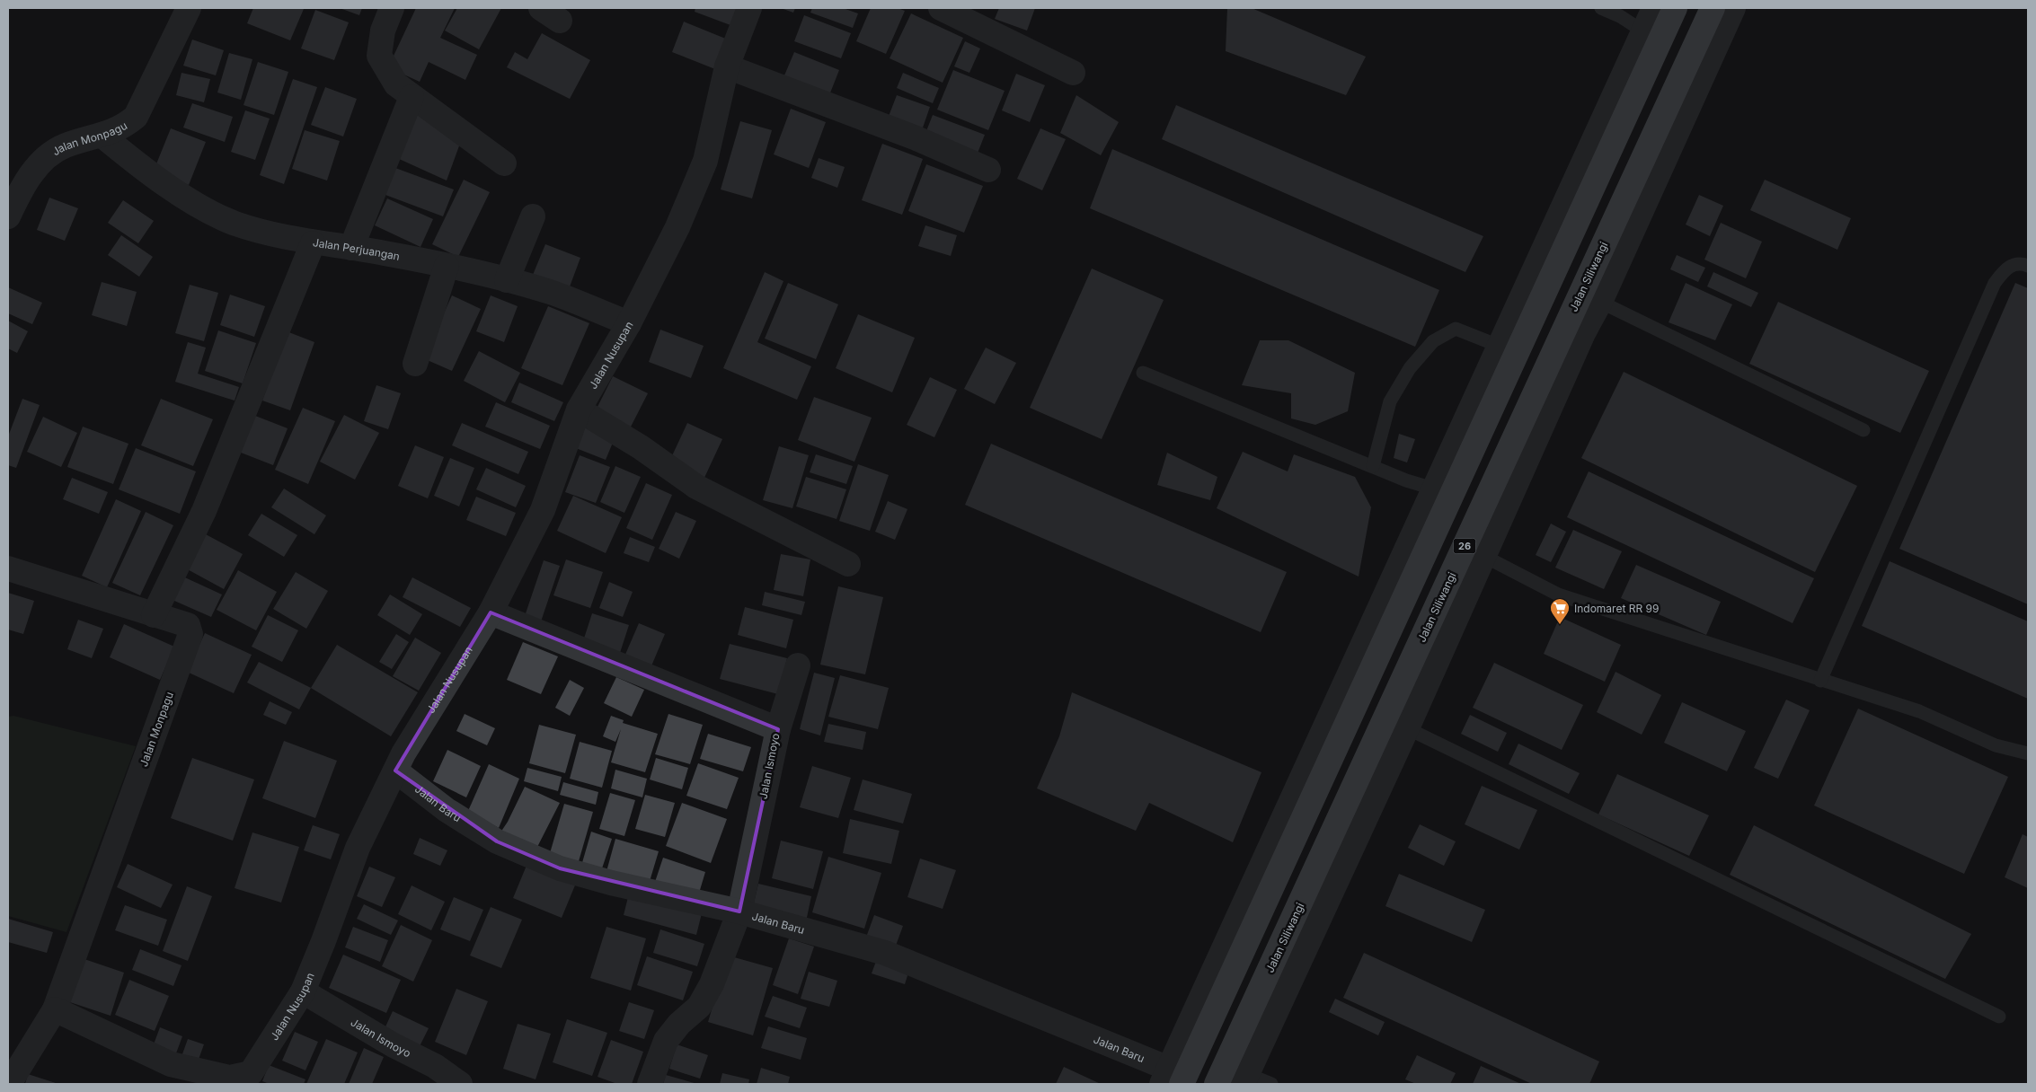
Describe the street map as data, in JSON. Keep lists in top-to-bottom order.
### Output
{
  "streets": {
    "highway": ["Jalan Siliwangi", "26"],
    "street": [
      "Jalan Monpagu",
      "Jalan Perjuangan",
      "Jalan Nusupan",
      "Jalan Ismoyo",
      "Jalan Baru"
    ]
  },
  "crossings": [
    ["Jalan Monpagu", "Jalan Perjuangan"],
    ["Jalan Monpagu", "Jalan Nusupan"],
    ["Jalan Perjuangan", "Jalan Nusupan"],
    ["Jalan Nusupan", "Jalan Ismoyo"],
    ["Jalan Nusupan", "Jalan Baru"],
    ["Jalan Ismoyo", "Jalan Baru"]
  ],
  "places": {
    "supermarket": ["Indomaret RR 99"]
  }
}
